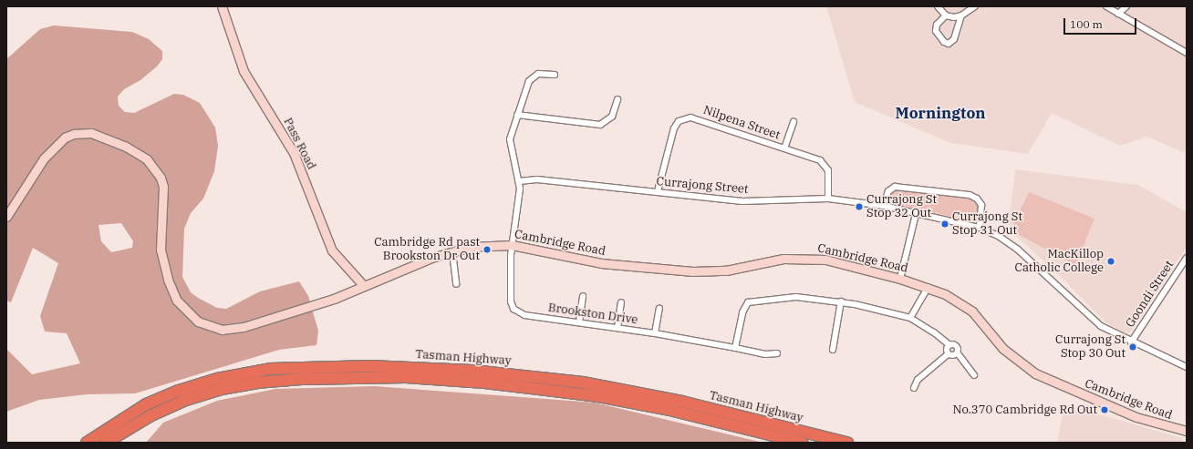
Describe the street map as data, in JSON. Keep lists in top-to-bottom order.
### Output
{
  "streets": {
    "highway": ["Tasman Highway"],
    "main road": ["Pass Road", "Cambridge Road"],
    "street": [
      "Nilpena Street",
      "Currajong Street",
      "Goondi Street",
      "Brookston Drive"
    ]
  },
  "crossings": [
    ["Nilpena Street", "Currajong Street"],
    ["Pass Road", "Cambridge Road"],
    ["Currajong Street", "Goondi Street"],
    ["Cambridge Road", "Brookston Drive"]
  ],
  "districts": ["Mornington"],
  "places": [
    "Currajong St Stop 32 Out",
    "Currajong St Stop 31 Out",
    "Cambridge Rd past Brookston Dr Out",
    "MacKillop Catholic College",
    "Currajong St Stop 30 Out",
    "No.370 Cambridge Rd Out"
  ],
  "scale_bar": "100 m"
}
